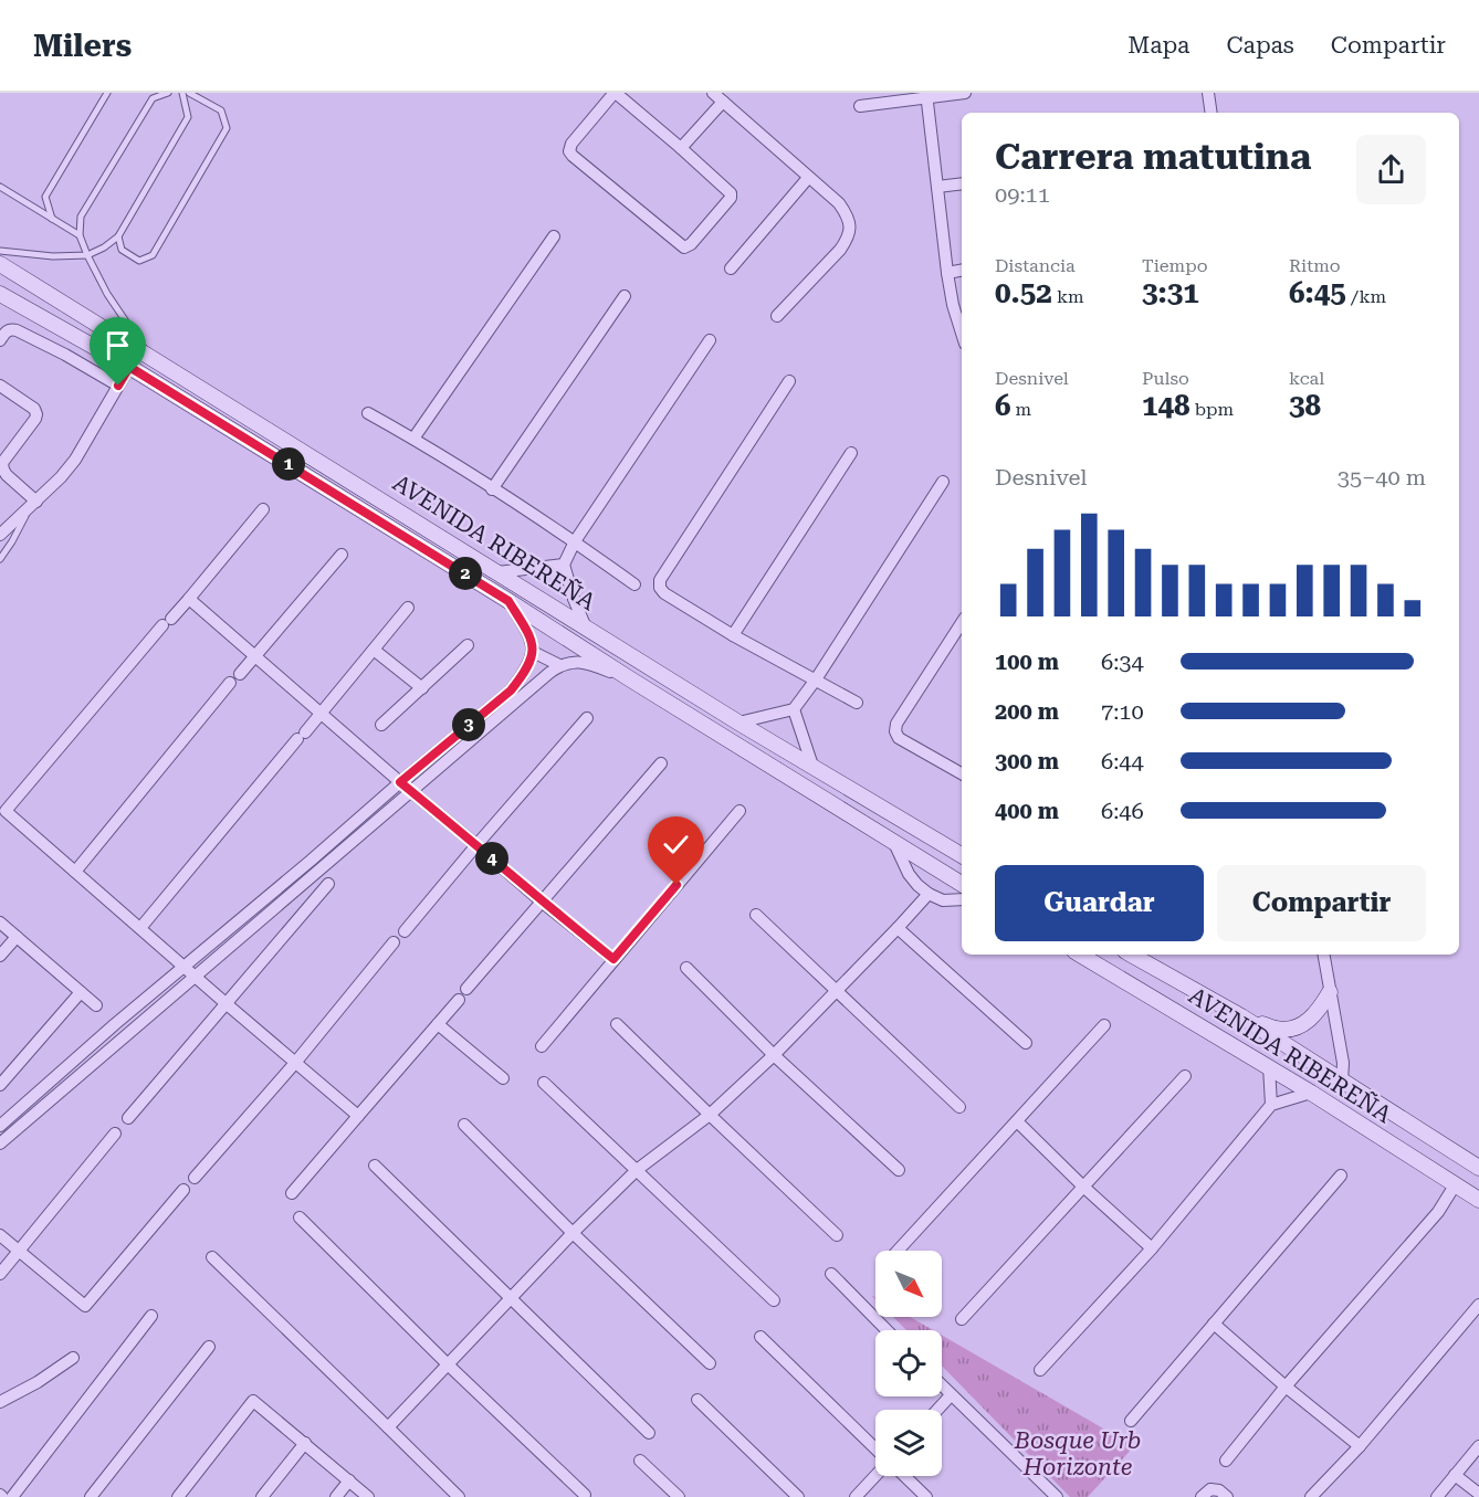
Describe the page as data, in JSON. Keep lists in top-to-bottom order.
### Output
{
  "streets": {
    "street": ["AVENIDA RIBEREÑA"]
  },
  "parks": ["Bosque Urb Horizonte"],
  "north": "bottom right",
  "page": {
    "header": "Milers",
    "nav": ["Mapa", "Capas", "Compartir"],
    "heading": ["Carrera matutina", "09:11"],
    "stats": [
      ["Distancia", "0.52 km"],
      ["Tiempo", "3:31"],
      ["Ritmo", "6:45 /km"],
      ["Desnivel", "6 m"],
      ["Pulso", "148 bpm"],
      ["kcal", "38"]
    ],
    "pins": [
      "1",
      "2",
      "3",
      "4"
    ],
    "chart": ["Desnivel", "35–40 m"],
    "list": [
      {
        "name": "100 m",
        "note": "6:34"
      },
      {
        "name": "200 m",
        "note": "7:10"
      },
      {
        "name": "300 m",
        "note": "6:44"
      },
      {
        "name": "400 m",
        "note": "6:46"
      }
    ],
    "buttons": ["Guardar", "Compartir"]
  }
}
